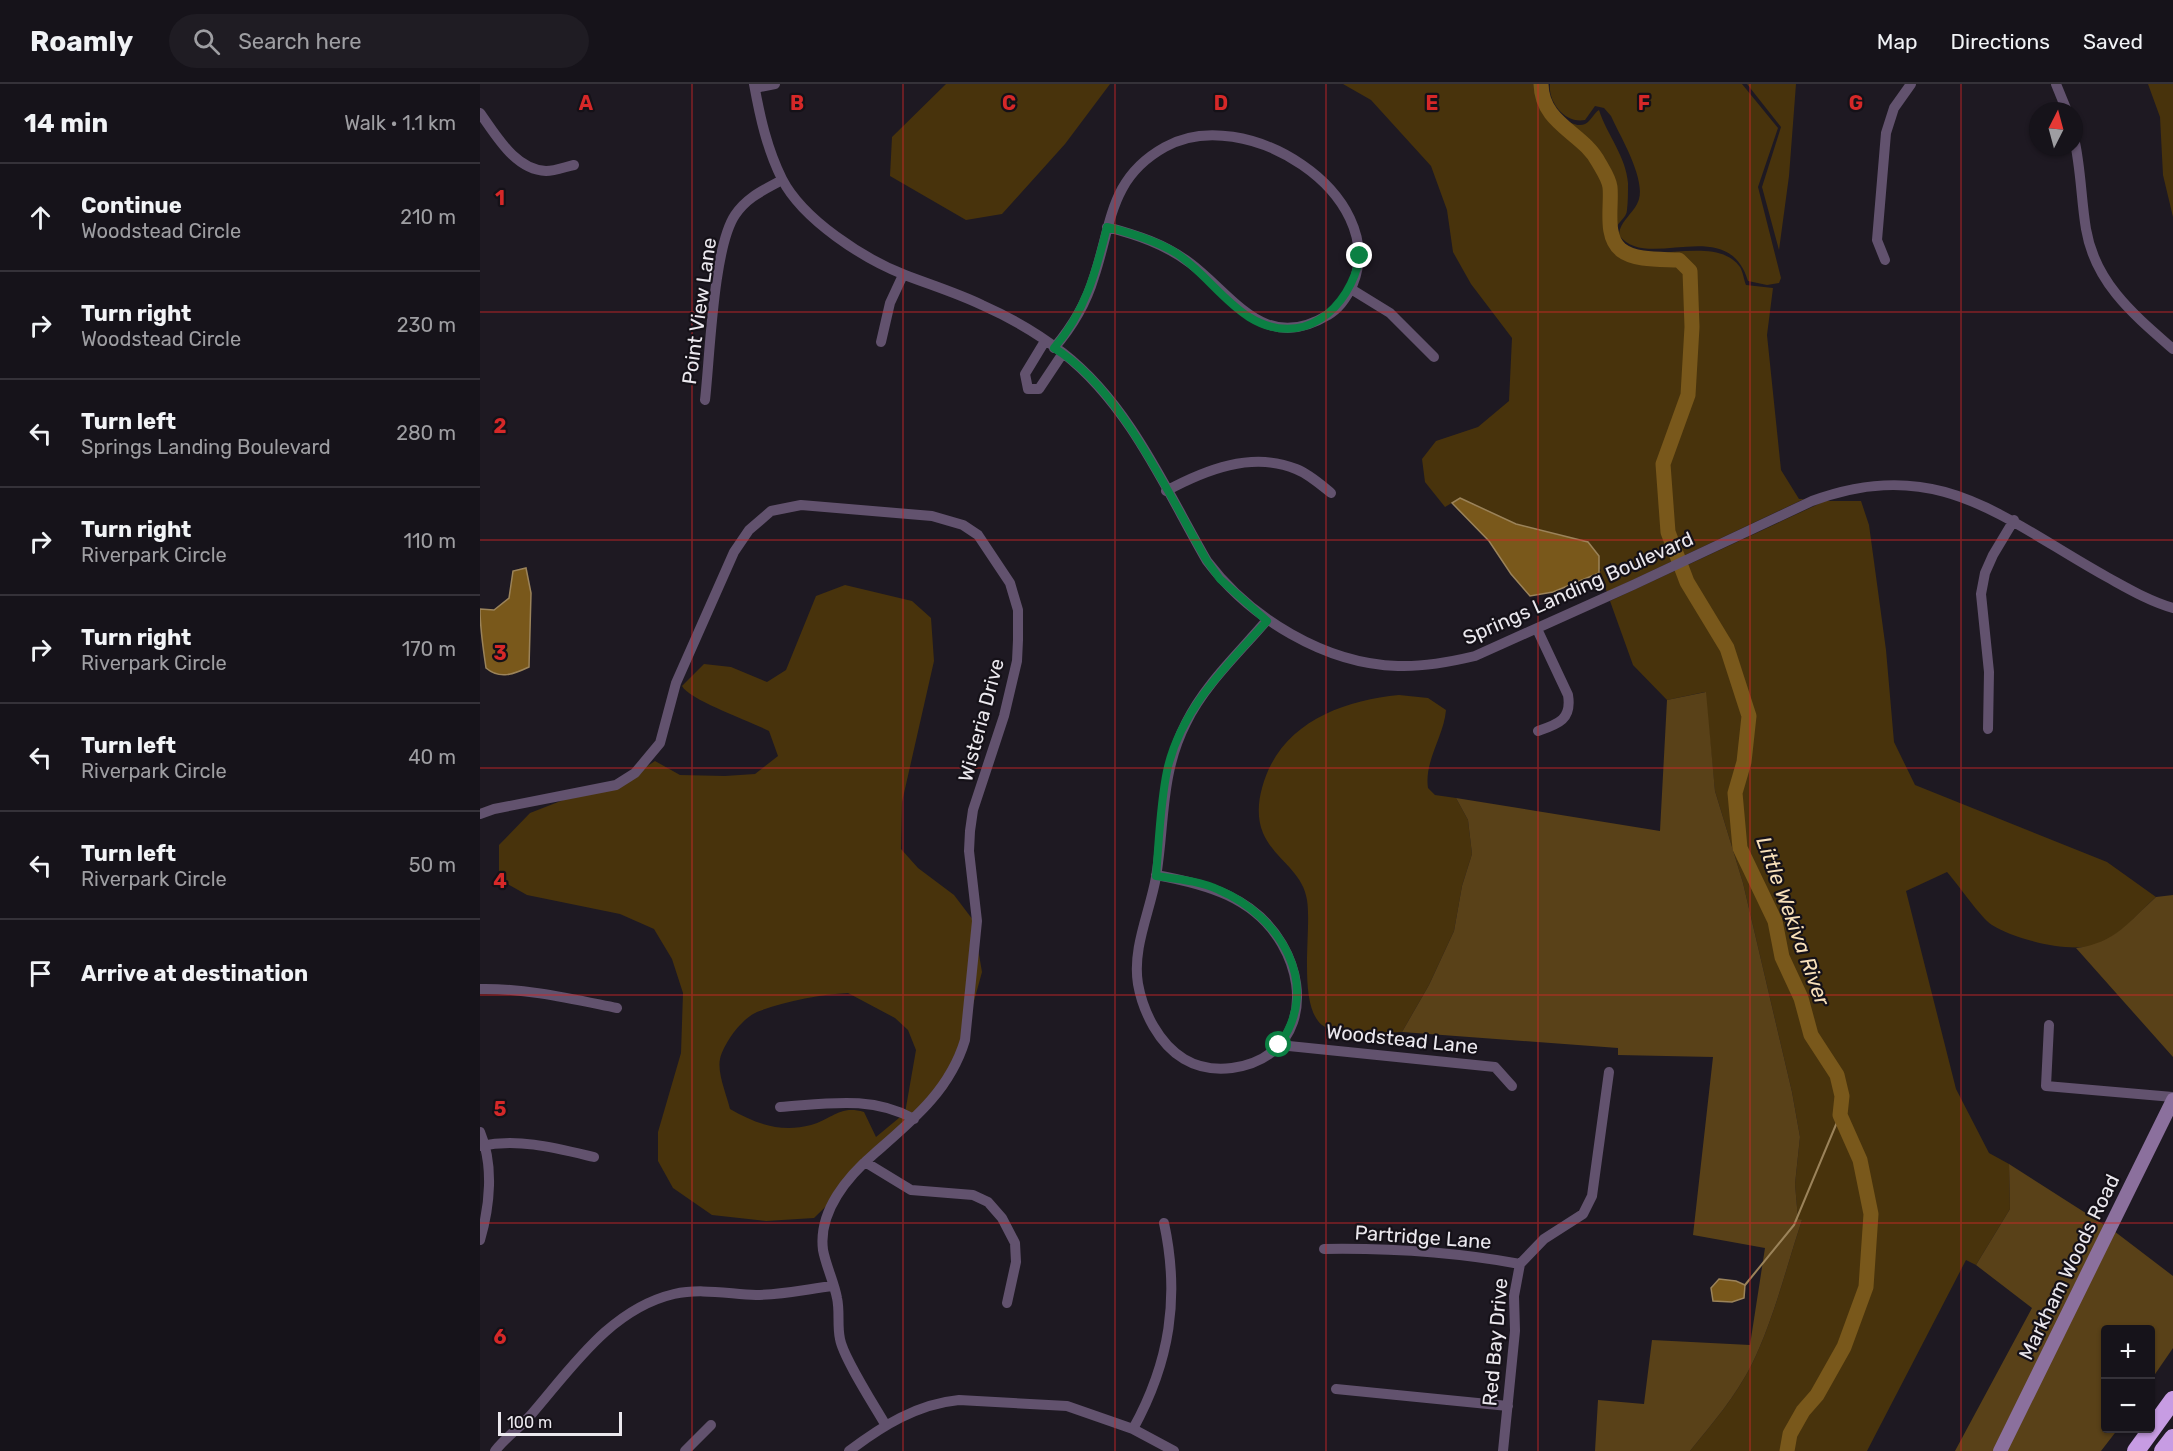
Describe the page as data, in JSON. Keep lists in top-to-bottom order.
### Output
{
  "streets": {
    "main road": ["Markham Woods Road"],
    "street": [
      "Point View Lane",
      "Springs Landing Boulevard",
      "Wisteria Drive",
      "Woodstead Lane",
      "Partridge Lane",
      "Red Bay Drive"
    ]
  },
  "crossings": [
    ["Point View Lane", "Springs Landing Boulevard"],
    ["Partridge Lane", "Red Bay Drive"]
  ],
  "water": ["Little Wekiva River"],
  "scale_bar": "100 m",
  "north": "top",
  "page": {
    "header": "Roamly",
    "search": "Search here",
    "nav": ["Map", "Directions", "Saved"],
    "heading": ["14 min", "Walk · 1.1 km"],
    "list": [
      ["Continue", "Woodstead Circle", "210 m"],
      ["Turn right", "Woodstead Circle", "230 m"],
      ["Turn left", "Springs Landing Boulevard", "280 m"],
      ["Turn right", "Riverpark Circle", "110 m"],
      ["Turn right", "Riverpark Circle", "170 m"],
      ["Turn left", "Riverpark Circle", "40 m"],
      ["Turn left", "Riverpark Circle", "50 m"],
      "Arrive at destination"
    ],
    "map_buttons": ["+", "−"],
    "scale": "100 m"
  },
  "grid": {
    "columns": [
      "A",
      "B",
      "C",
      "D",
      "E",
      "F",
      "G"
    ],
    "rows": [
      "1",
      "2",
      "3",
      "4",
      "5",
      "6"
    ]
  }
}
